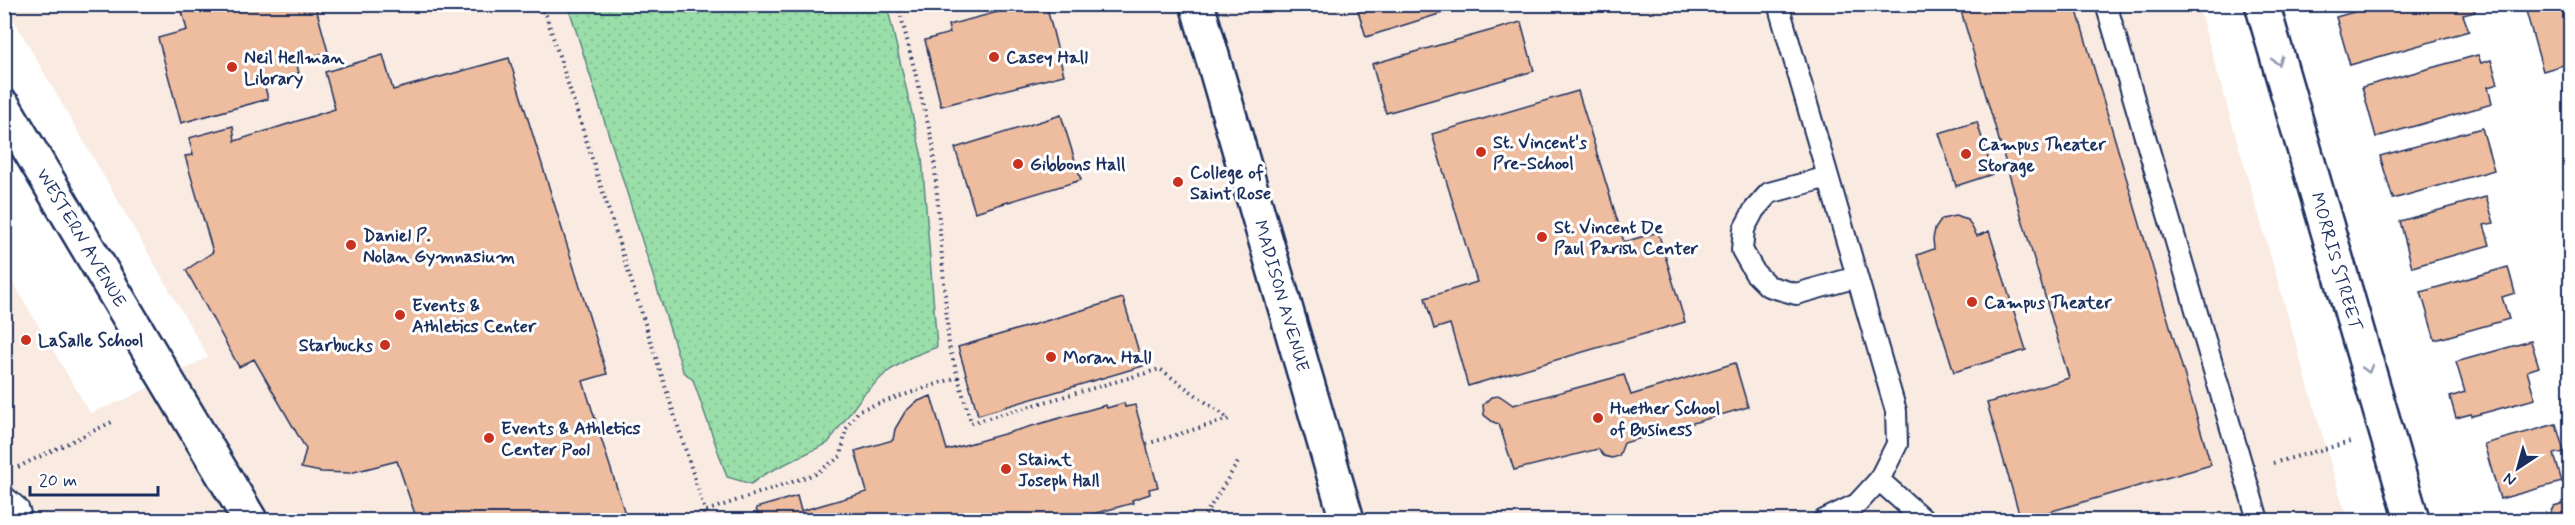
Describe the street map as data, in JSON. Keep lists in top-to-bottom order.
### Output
{
  "streets": {
    "street": ["WESTERN AVENUE", "MORRIS STREET", "MADISON AVENUE"]
  },
  "one_way": ["MORRIS STREET"],
  "places": [
    "Casey Hall",
    "Neil Hellman Library",
    "St. Vincent's Pre-School",
    "Campus Theater Storage",
    "Gibbons Hall",
    "College of Saint Rose",
    "St. Vincent De Paul Parish Center",
    "Daniel P. Nolan Gymnasium",
    "Campus Theater",
    "Events & Athletics Center",
    "LaSalle School",
    "Starbucks",
    "Moran Hall",
    "Huether School of Business",
    "Events & Athletics Center Pool",
    "Staint Joseph Hall"
  ],
  "scale_bar": "20 m",
  "north": "bottom left"
}
